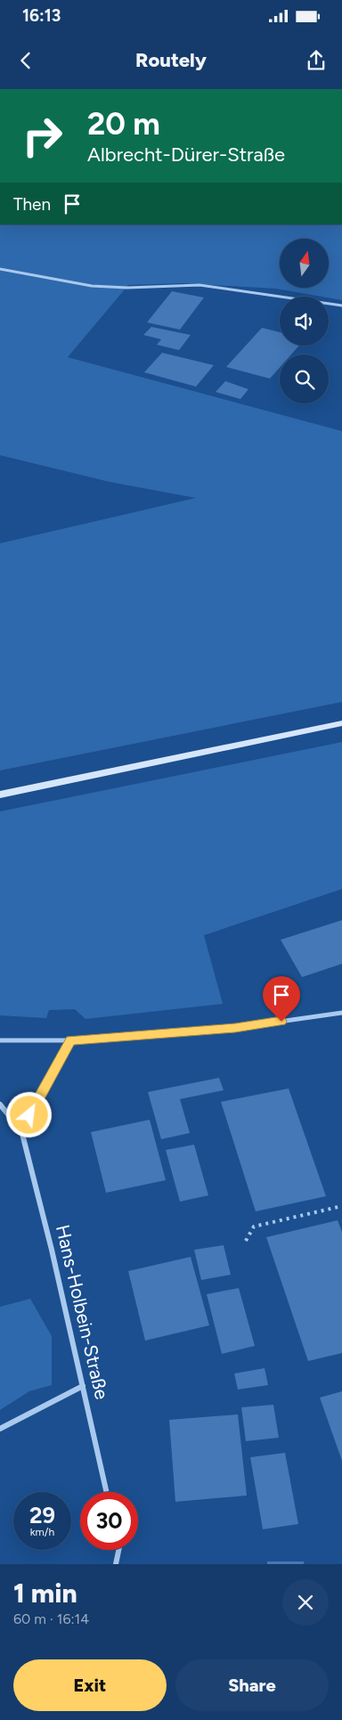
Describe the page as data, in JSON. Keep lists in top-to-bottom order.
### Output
{
  "streets": {
    "street": ["Hans-Holbein-Straße"]
  },
  "north": "top",
  "page": {
    "status": "16:13",
    "header": "Routely",
    "turn": ["20 m", "Albrecht-Dürer-Straße"],
    "then": "Then",
    "speed": "29 km/h",
    "limit": "30",
    "heading": ["1 min", "60 m · 16:14"],
    "buttons": ["Exit", "Share"]
  }
}
